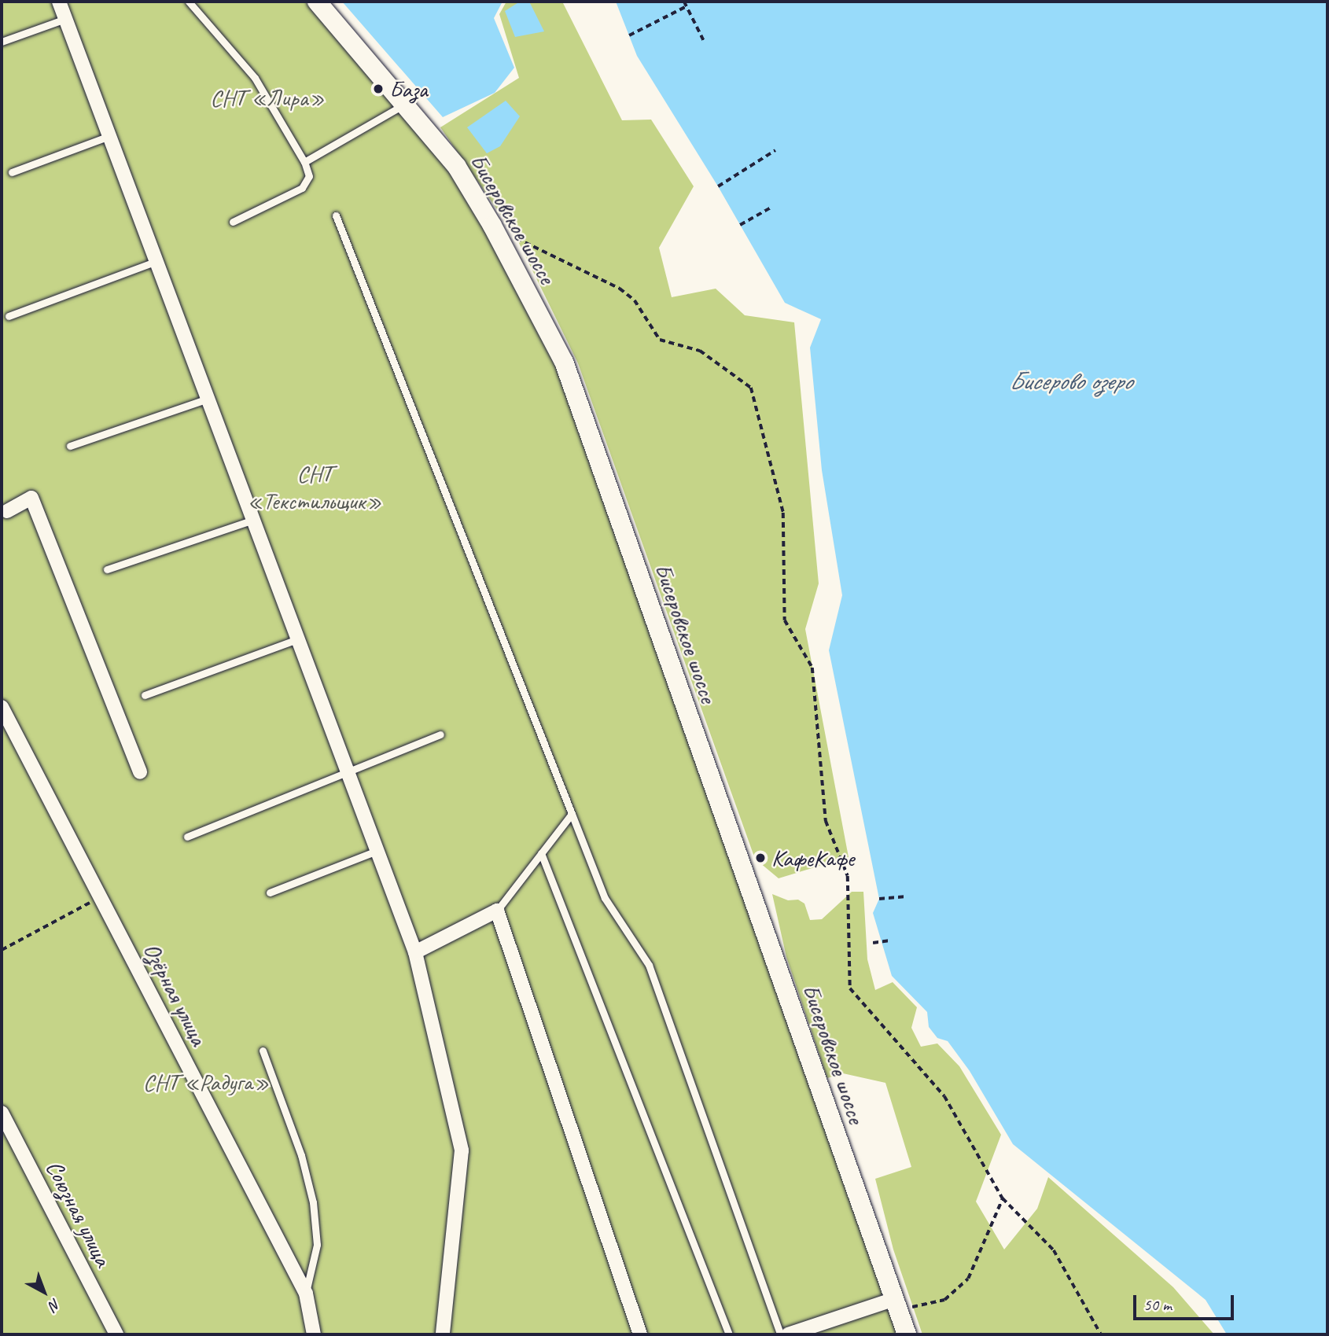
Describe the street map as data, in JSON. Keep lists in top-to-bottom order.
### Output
{
  "streets": {
    "main road": ["Бисеровское шоссе"],
    "street": ["Озёрная улица", "Союзная улица"]
  },
  "water": ["Бисерово озеро"],
  "parks": ["СНТ «Лира»", "СНТ «Текстильщик»", "СНТ «Радуга»"],
  "places": ["База", "КафеКафе"],
  "scale_bar": "50 m",
  "north": "bottom right"
}
